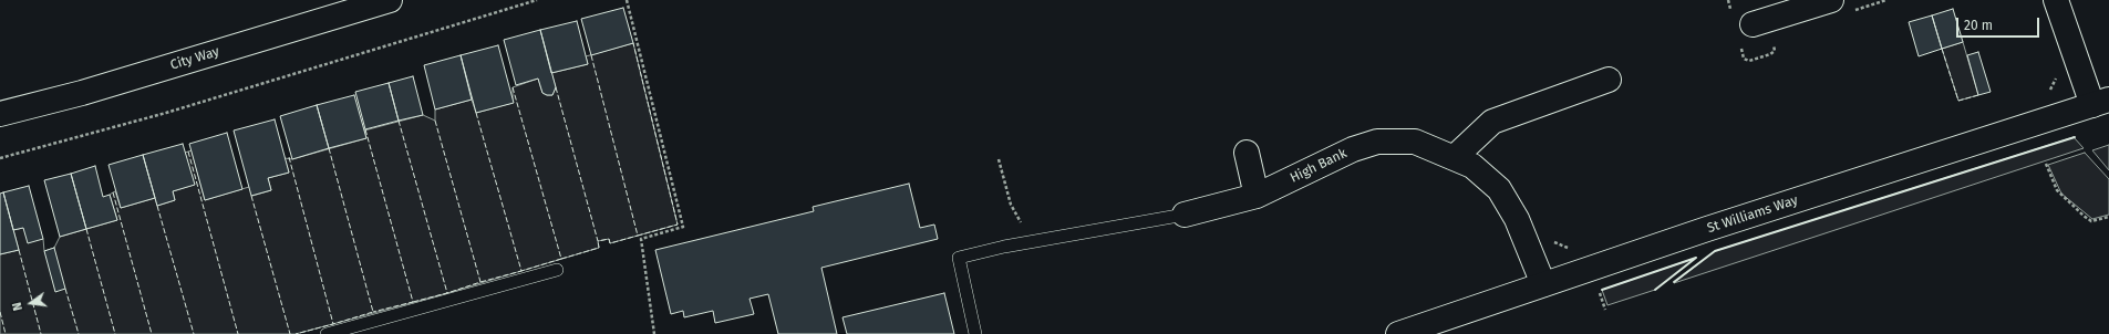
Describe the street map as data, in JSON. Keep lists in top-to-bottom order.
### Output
{
  "streets": {
    "street": ["City Way", "High Bank", "St Williams Way"]
  },
  "crossings": [
    ["High Bank", "St Williams Way"]
  ],
  "scale_bar": "20 m",
  "north": "left"
}
